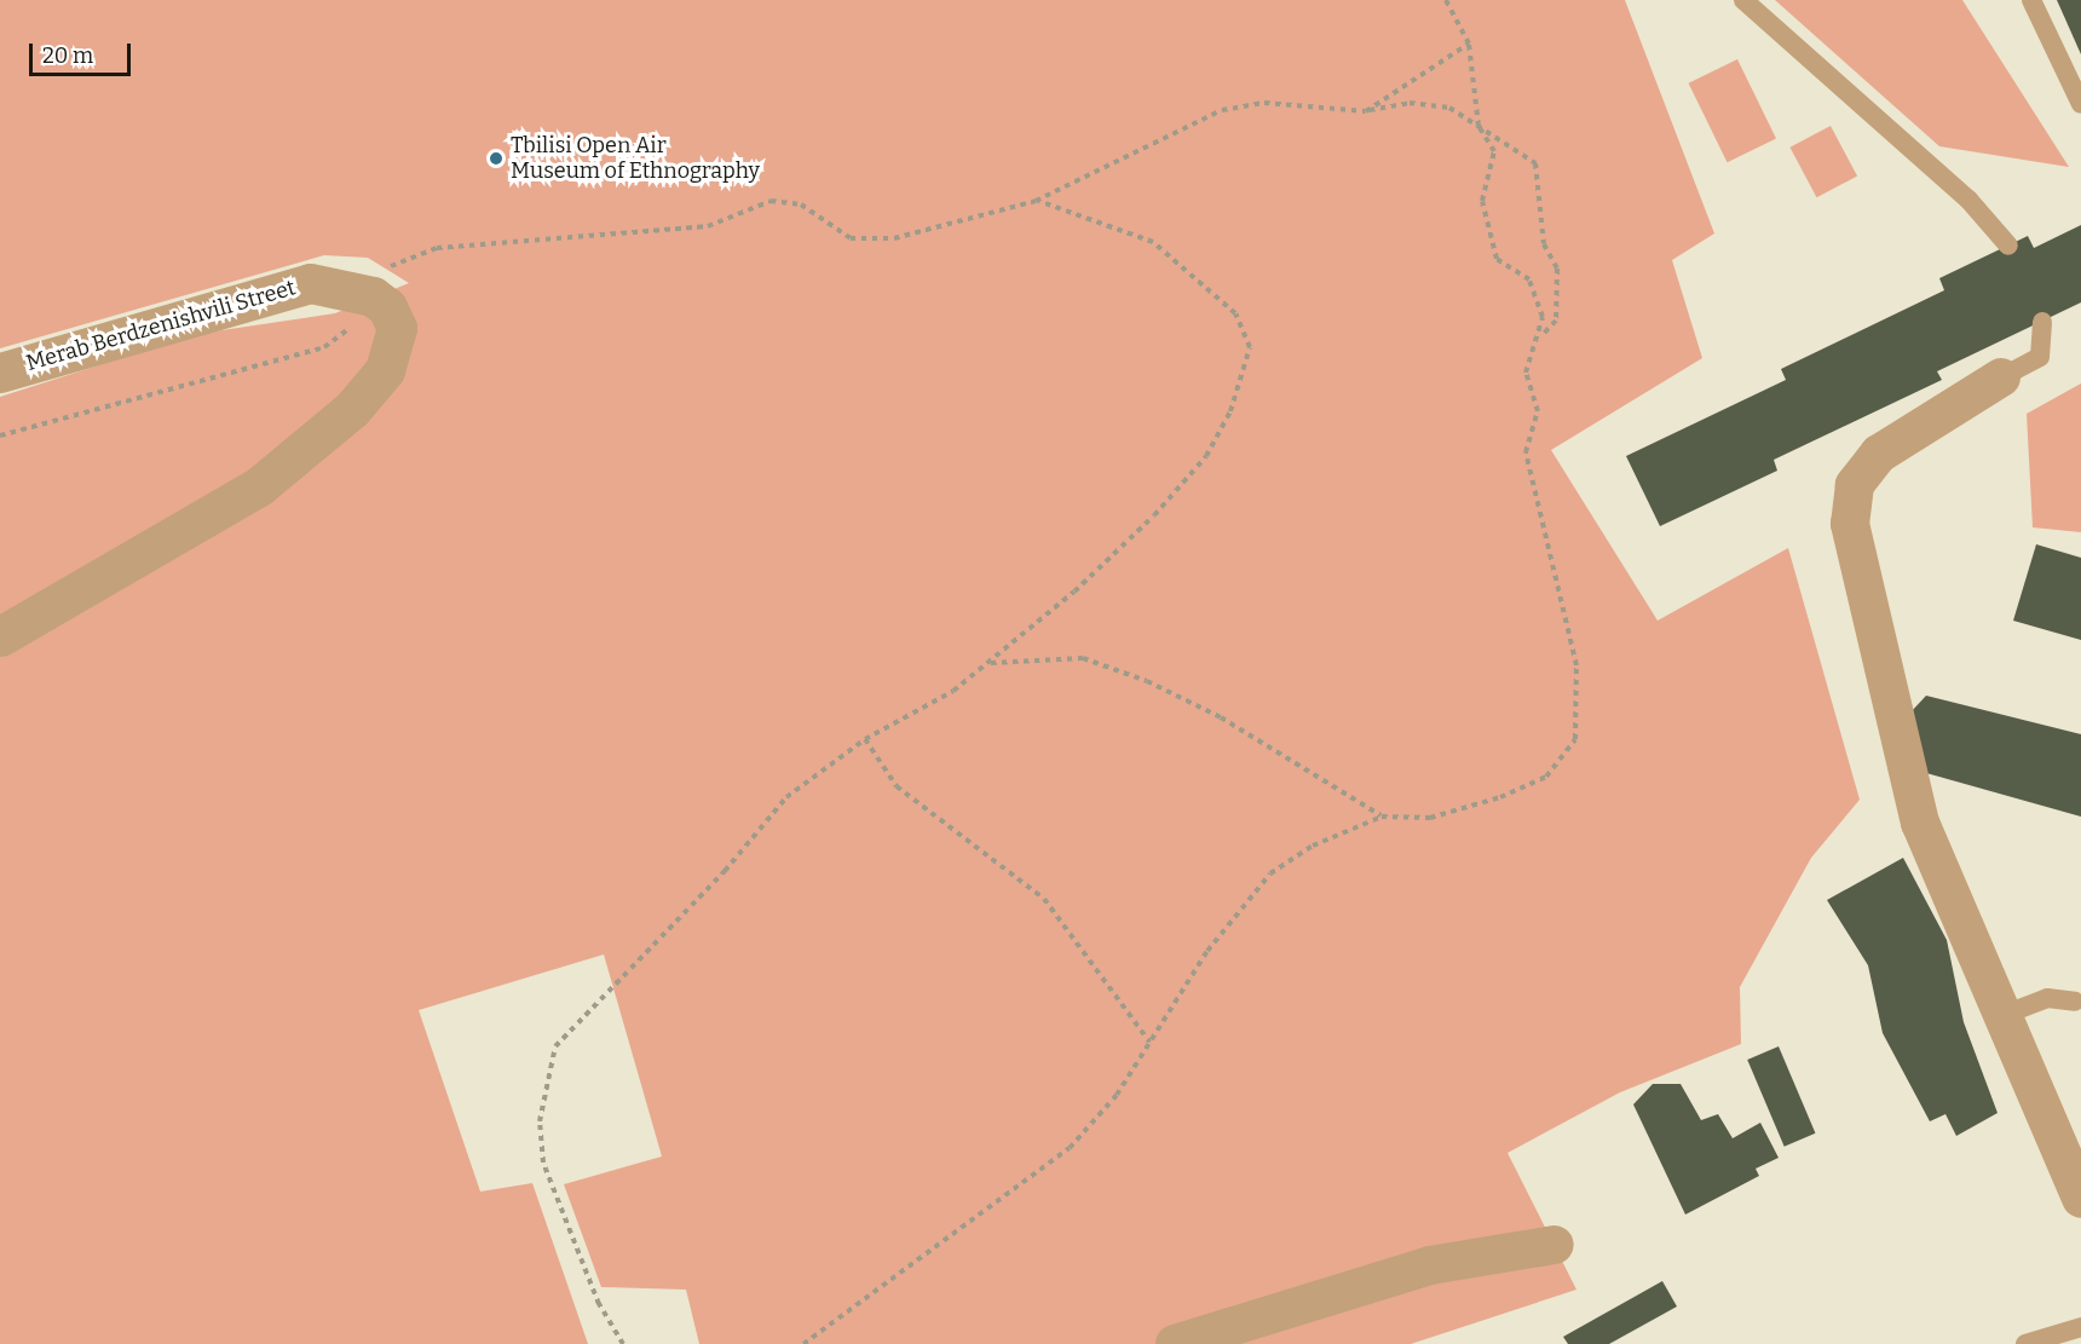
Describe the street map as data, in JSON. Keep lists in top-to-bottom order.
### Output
{
  "streets": {
    "street": ["Merab Berdzenishvili Street"]
  },
  "places": ["Tbilisi Open Air Museum of Ethnography"],
  "scale_bar": "20 m"
}
